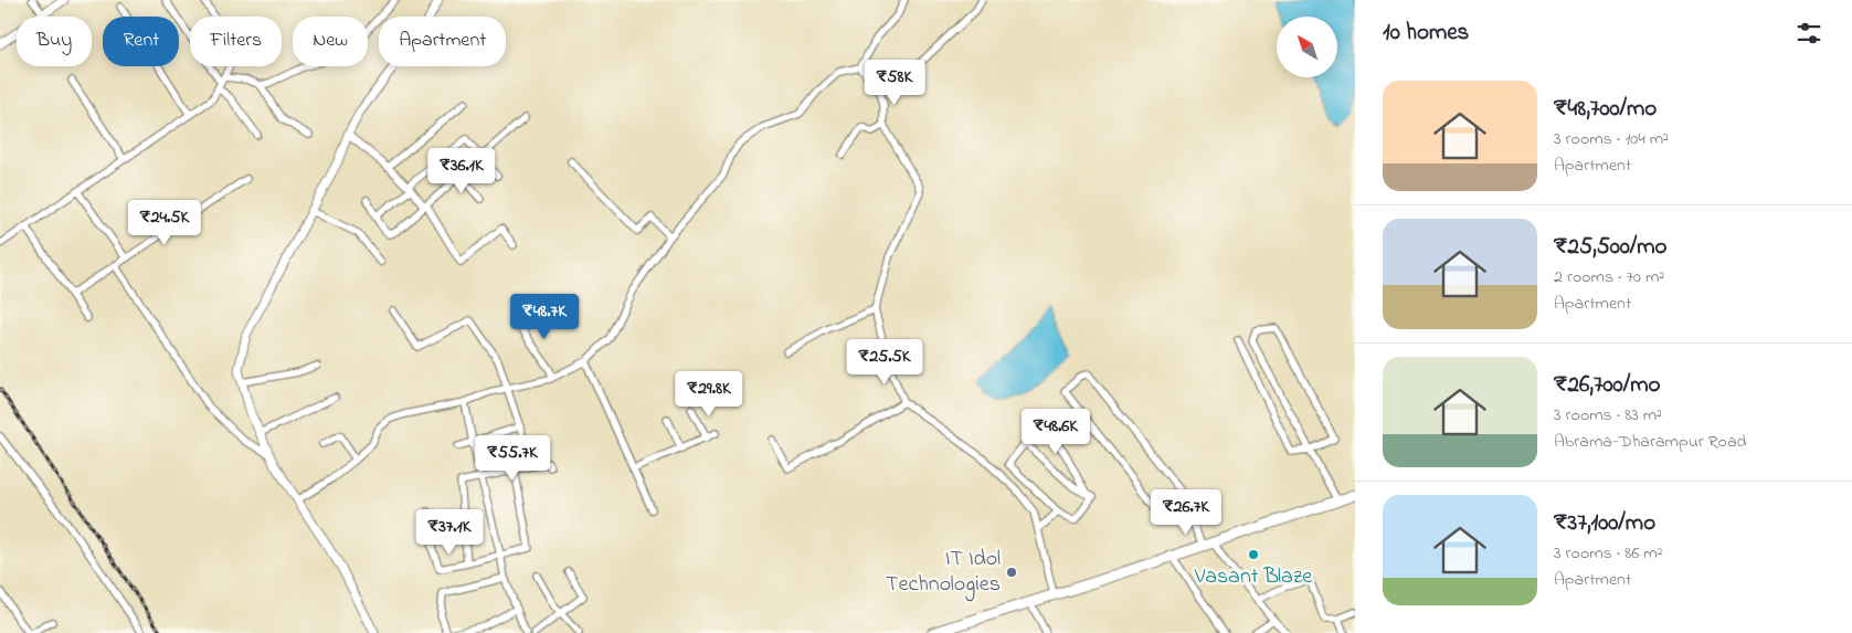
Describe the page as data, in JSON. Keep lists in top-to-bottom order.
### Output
{
  "places": ["Vasant Blaze", "IT Idol Technologies"],
  "north": "top left",
  "page": {
    "heading": "10 homes",
    "chip": [
      "Buy",
      "Rent",
      "Filters",
      "New",
      "Apartment"
    ],
    "price": [
      "₹58K",
      "₹36.1K",
      "₹24.5K",
      "₹48.7K",
      "₹25.5K",
      "₹29.8K",
      "₹48.6K",
      "₹55.7K",
      "₹26.7K",
      "₹37.1K"
    ],
    "list": [
      {
        "name": "₹48,700/mo",
        "note": "3 rooms · 104 m² · Apartment"
      },
      {
        "name": "₹25,500/mo",
        "note": "2 rooms · 70 m² · Apartment"
      },
      {
        "name": "₹26,700/mo",
        "note": "3 rooms · 83 m² · Abrama-Dharampur Road"
      },
      {
        "name": "₹37,100/mo",
        "note": "3 rooms · 86 m² · Apartment"
      }
    ]
  }
}
